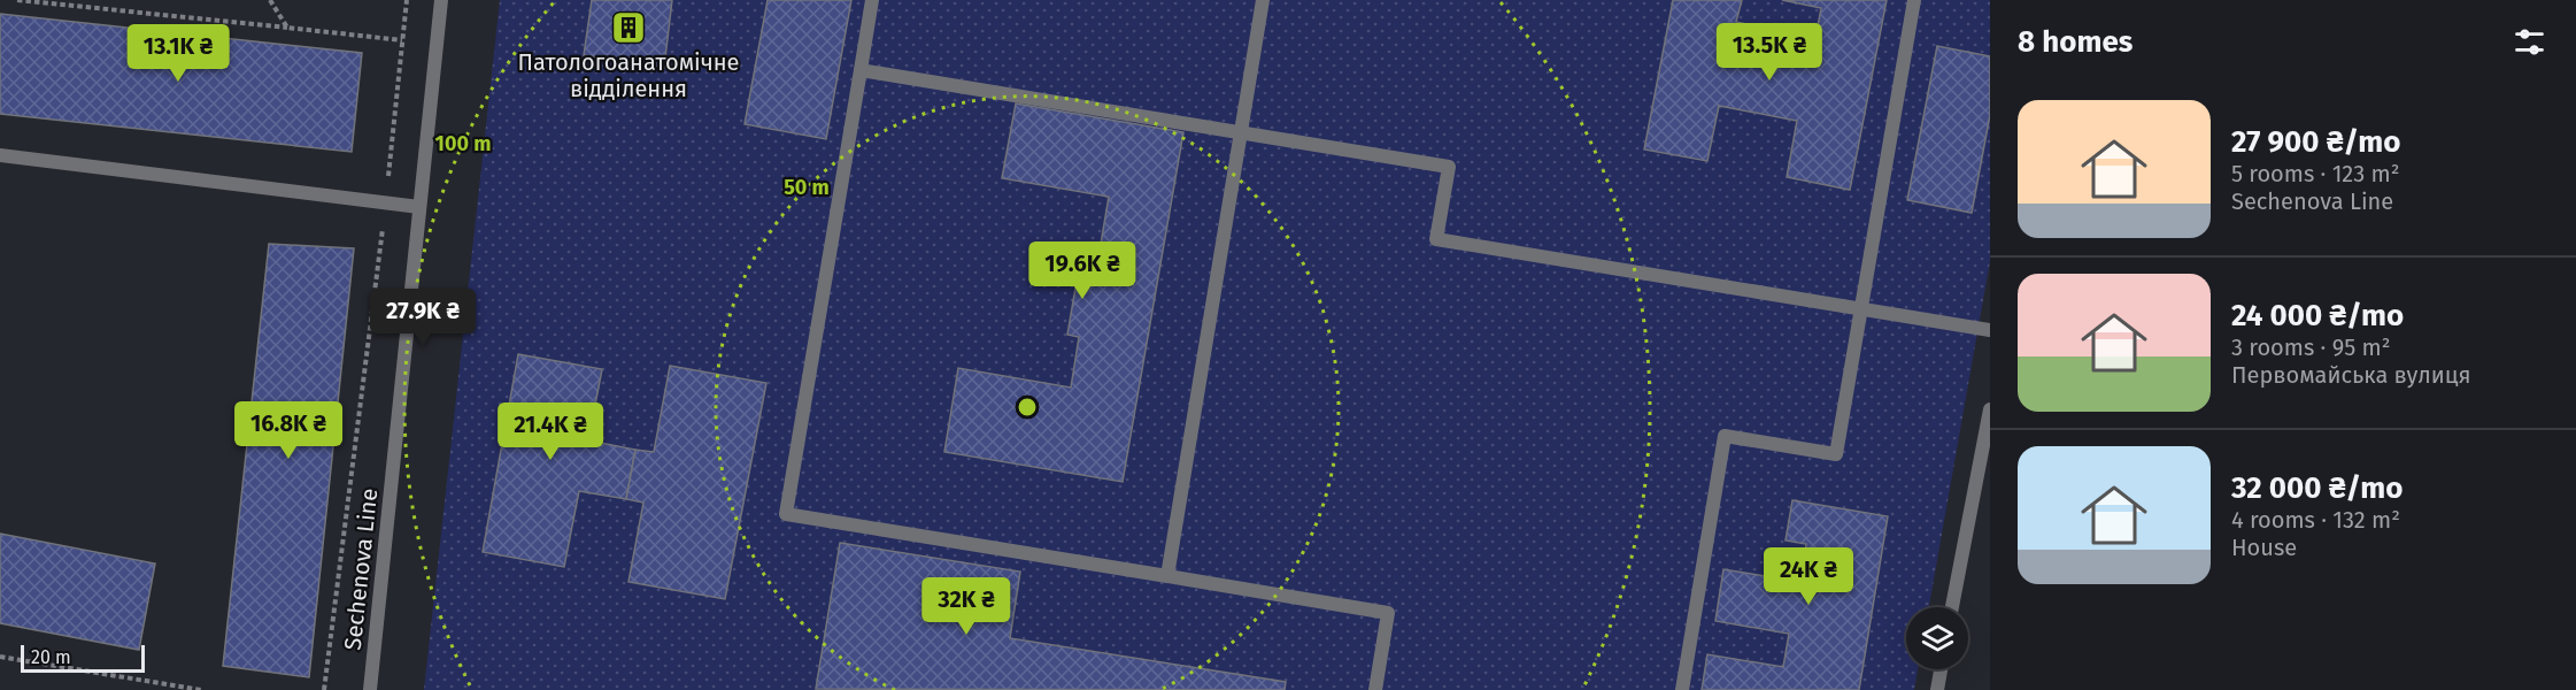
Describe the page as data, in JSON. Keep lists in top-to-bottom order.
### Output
{
  "streets": {
    "street": ["Sechenova Line"]
  },
  "places": {
    "building": ["Патологоанатомічне відділення"]
  },
  "scale_bar": "20 m",
  "page": {
    "heading": "8 homes",
    "price": [
      "13.5K ₴",
      "13.1K ₴",
      "19.6K ₴",
      "27.9K ₴",
      "16.8K ₴",
      "21.4K ₴",
      "24K ₴",
      "32K ₴"
    ],
    "list": [
      {
        "name": "27 900 ₴/mo",
        "note": "5 rooms · 123 m² · Sechenova Line"
      },
      {
        "name": "24 000 ₴/mo",
        "note": "3 rooms · 95 m² · Первомайська вулиця"
      },
      {
        "name": "32 000 ₴/mo",
        "note": "4 rooms · 132 m² · House"
      }
    ],
    "scale": "20 m"
  },
  "rings": ["100 m", "50 m"]
}
